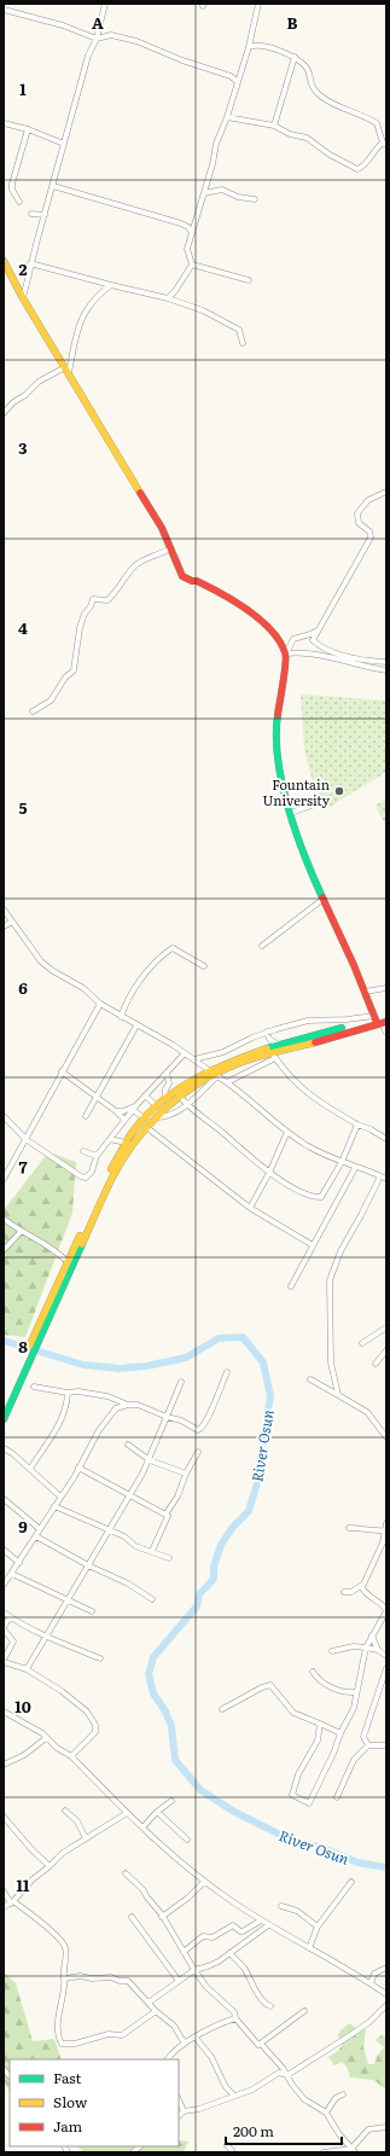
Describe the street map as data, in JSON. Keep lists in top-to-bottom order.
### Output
{
  "water": ["River Osun"],
  "places": ["Fountain University"],
  "legend": ["Fast", "Slow", "Jam"],
  "scale_bar": "200 m",
  "grid": {
    "columns": ["A", "B"],
    "rows": [
      "1",
      "2",
      "3",
      "4",
      "5",
      "6",
      "7",
      "8",
      "9",
      "10",
      "11"
    ]
  }
}
